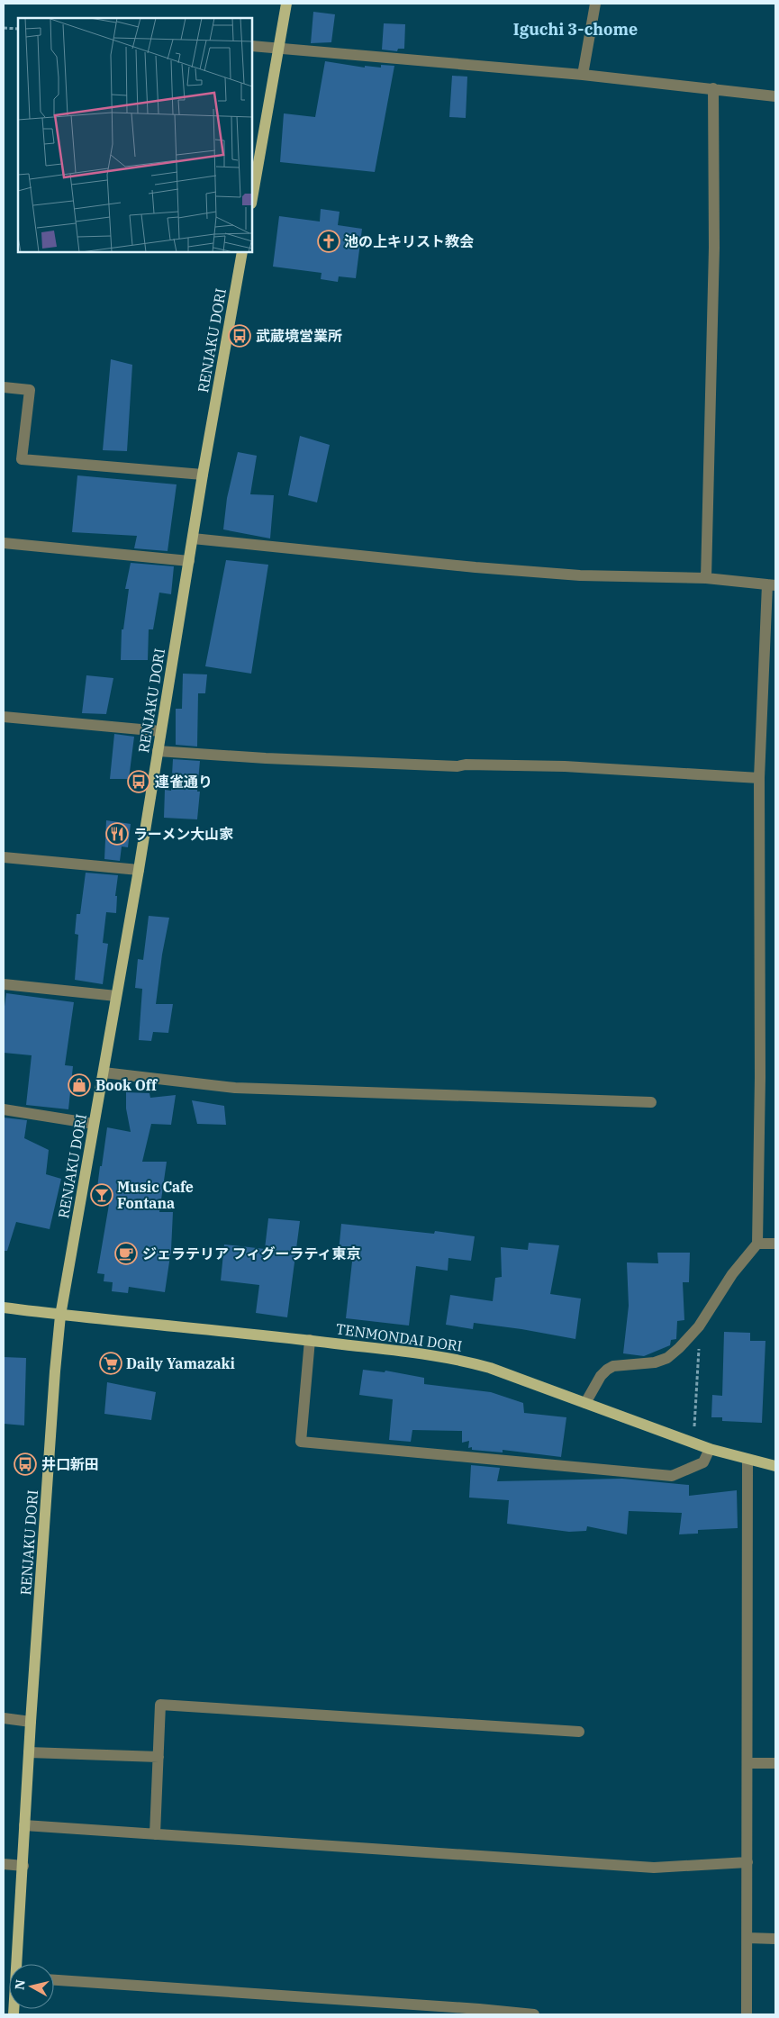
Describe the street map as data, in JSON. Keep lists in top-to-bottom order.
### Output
{
  "streets": {
    "main road": ["RENJAKU DORI", "TENMONDAI DORI"]
  },
  "crossings": [
    ["RENJAKU DORI", "TENMONDAI DORI"]
  ],
  "districts": ["Iguchi 3-chome"],
  "places": {
    "church": ["池の上キリスト教会"],
    "bus stop": ["武蔵境営業所", "連雀通り", "井口新田"],
    "restaurant": ["ラーメン大山家"],
    "shop": ["Book Off"],
    "bar": ["Music Cafe Fontana"],
    "cafe": ["ジェラテリア フィグーラティ東京"],
    "supermarket": ["Daily Yamazaki"]
  },
  "north": "left"
}
